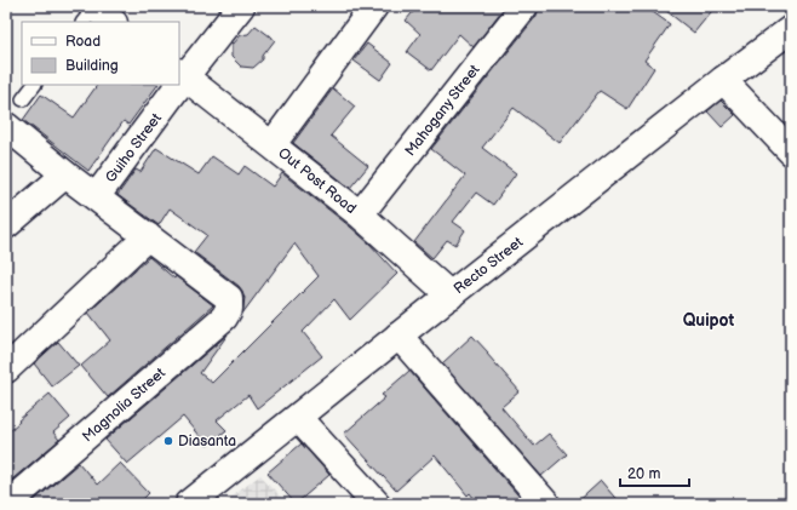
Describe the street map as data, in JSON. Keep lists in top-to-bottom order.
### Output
{
  "streets": {
    "street": [
      "Mahogany Street",
      "Guiho Street",
      "Out Post Road",
      "Recto Street",
      "Magnolia Street"
    ]
  },
  "crossings": [
    ["Mahogany Street", "Out Post Road"],
    ["Guiho Street", "Out Post Road"],
    ["Out Post Road", "Recto Street"]
  ],
  "districts": ["Quipot"],
  "places": ["Diasanta"],
  "legend": ["Road", "Building"],
  "scale_bar": "20 m"
}
